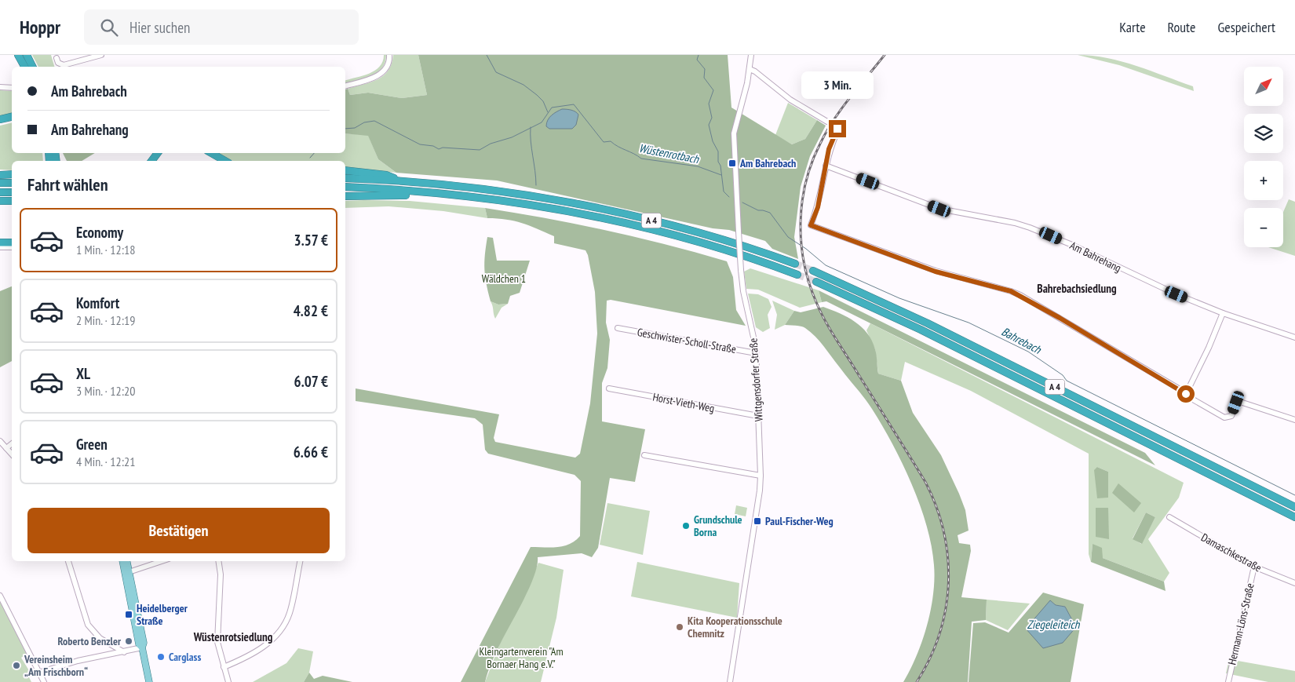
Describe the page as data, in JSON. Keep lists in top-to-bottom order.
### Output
{
  "streets": {
    "highway": ["A 4"],
    "street": [
      "Am Bahrehang",
      "Geschwister-Scholl-Straße",
      "Wittgensdorfer Straße",
      "Horst-Vieth-Weg",
      "Damaschkestraße",
      "Hermann-Löns-Straße"
    ]
  },
  "crossings": [
    ["Geschwister-Scholl-Straße", "Wittgensdorfer Straße"],
    ["Wittgensdorfer Straße", "Horst-Vieth-Weg"],
    ["Damaschkestraße", "Hermann-Löns-Straße"]
  ],
  "districts": ["Bahrebachsiedlung", "Wüstenrotsiedlung"],
  "water": ["Wüstenrotbach", "Bahrebach", "Ziegeleiteich"],
  "parks": ["Wäldchen 1", "Kleingartenverein \"Am Bornaer Hang e.V.\""],
  "places": {
    "transit": ["Am Bahrebach", "Paul-Fischer-Weg", "Heidelberger Straße"],
    "other": [
      "Grundschule Borna",
      "Kita Kooperationsschule Chemnitz",
      "Roberto Benzler",
      "Carglass",
      "Vereinsheim „Am Frischborn“"
    ]
  },
  "north": "top right",
  "page": {
    "header": "Hoppr",
    "search": "Hier suchen",
    "nav": ["Karte", "Route", "Gespeichert"],
    "map_buttons": ["+", "−"],
    "banner": ["Am Bahrebach", "Am Bahrehang"],
    "bubble": "3 Min.",
    "heading": "Fahrt wählen",
    "list": [
      {
        "name": "Economy",
        "note": "1 Min. · 12:18",
        "value": "3.57 €"
      },
      {
        "name": "Komfort",
        "note": "2 Min. · 12:19",
        "value": "4.82 €"
      },
      {
        "name": "XL",
        "note": "3 Min. · 12:20",
        "value": "6.07 €"
      },
      {
        "name": "Green",
        "note": "4 Min. · 12:21",
        "value": "6.66 €"
      }
    ],
    "buttons": "Bestätigen"
  }
}
